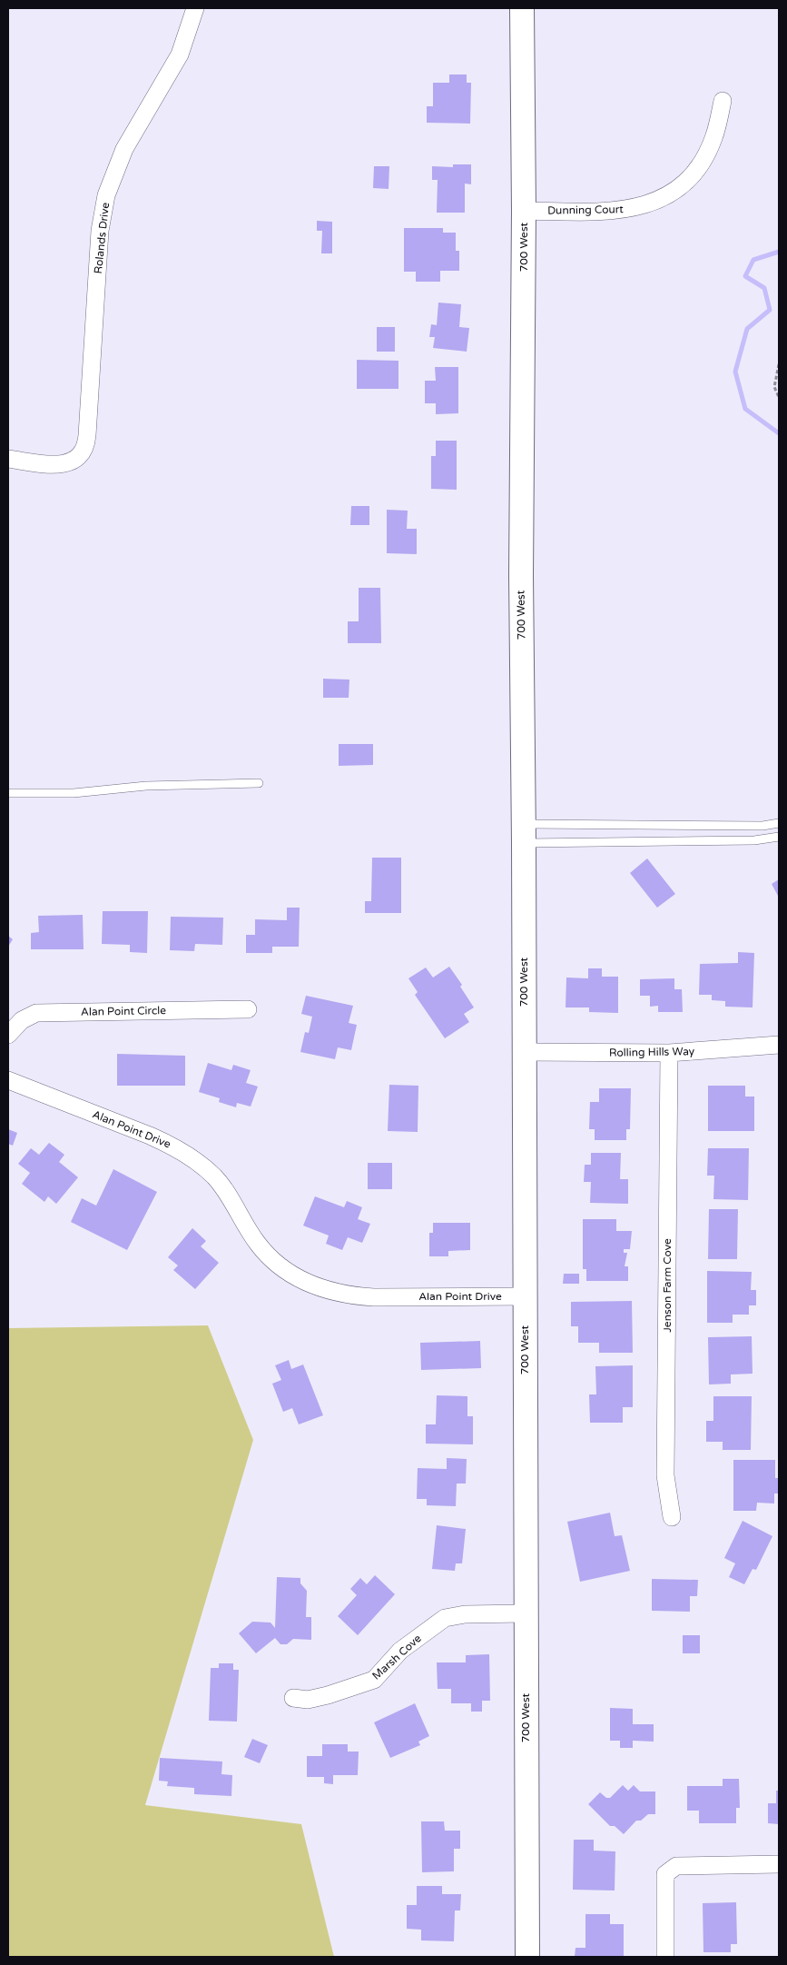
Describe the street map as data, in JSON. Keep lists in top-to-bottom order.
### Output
{
  "streets": {
    "street": [
      "Dunning Court",
      "Rolands Drive",
      "700 West",
      "Alan Point Circle",
      "Rolling Hills Way",
      "Alan Point Drive",
      "Jenson Farm Cove",
      "Marsh Cove"
    ]
  },
  "crossings": [
    ["Dunning Court", "700 West"],
    ["700 West", "Rolling Hills Way"],
    ["700 West", "Alan Point Drive"],
    ["700 West", "Marsh Cove"],
    ["Rolling Hills Way", "Jenson Farm Cove"]
  ]
}
